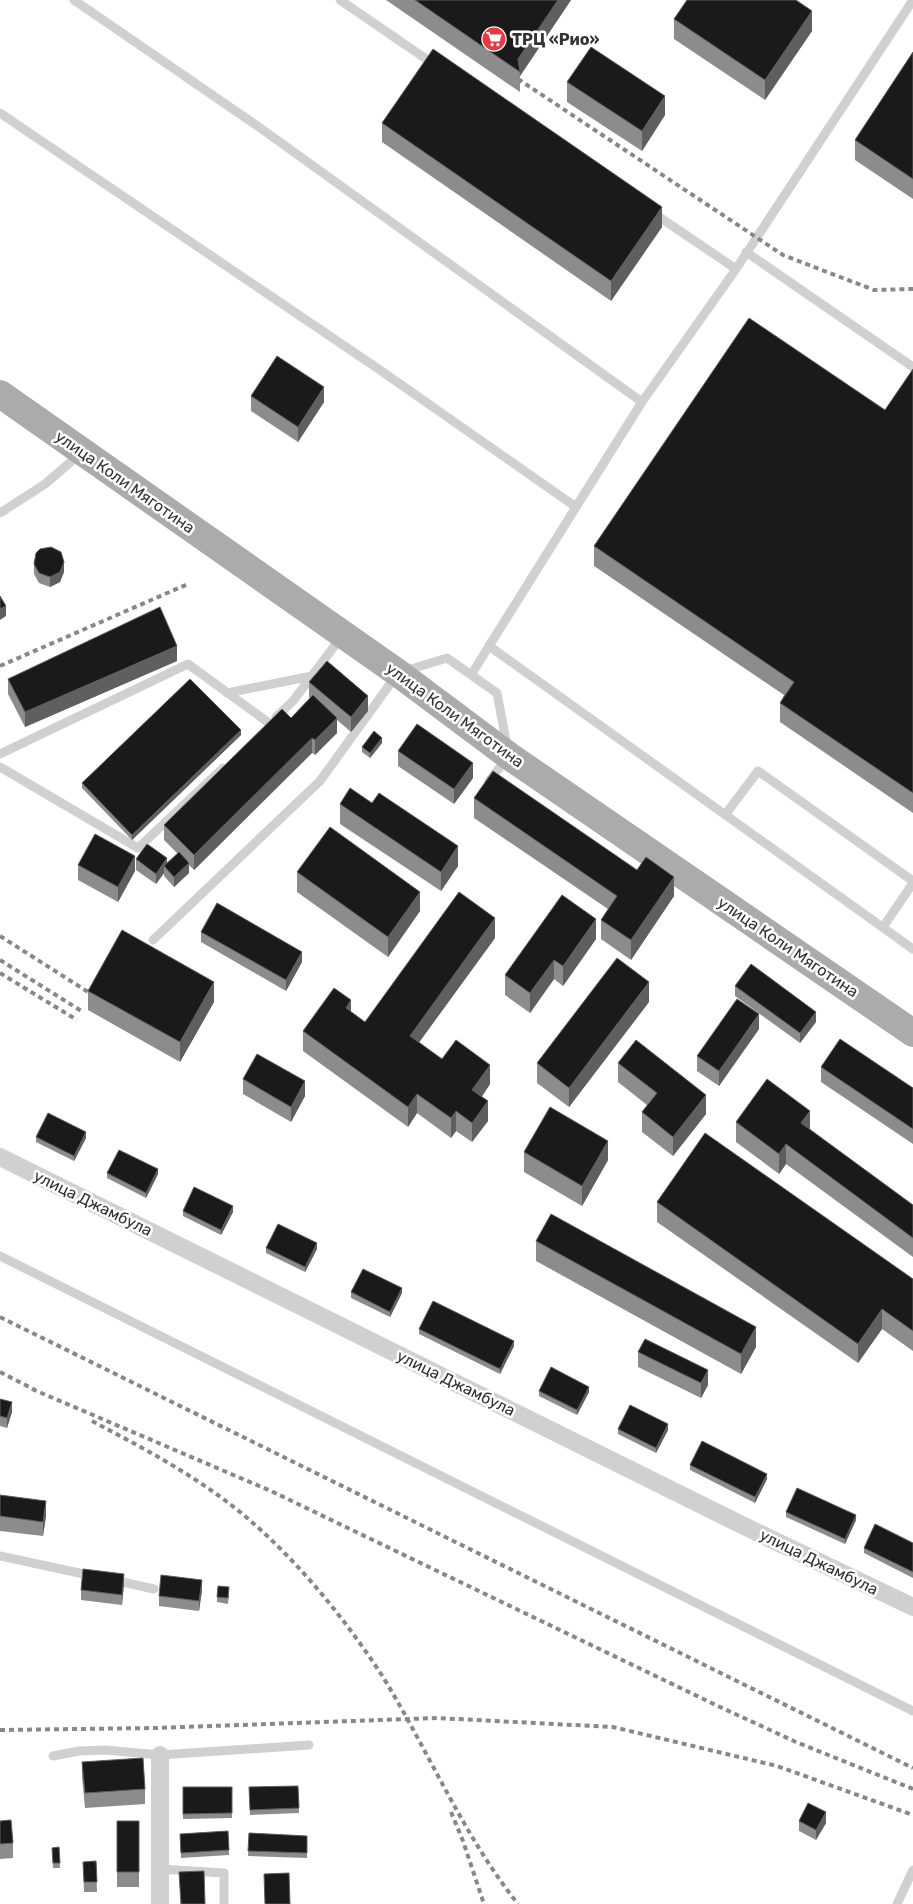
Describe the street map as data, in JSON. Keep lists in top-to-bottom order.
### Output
{
  "streets": {
    "main road": ["улица Коли Мяготина"],
    "street": ["улица Джамбула"]
  },
  "places": {
    "supermarket": ["ТРЦ «Рио»"]
  }
}
